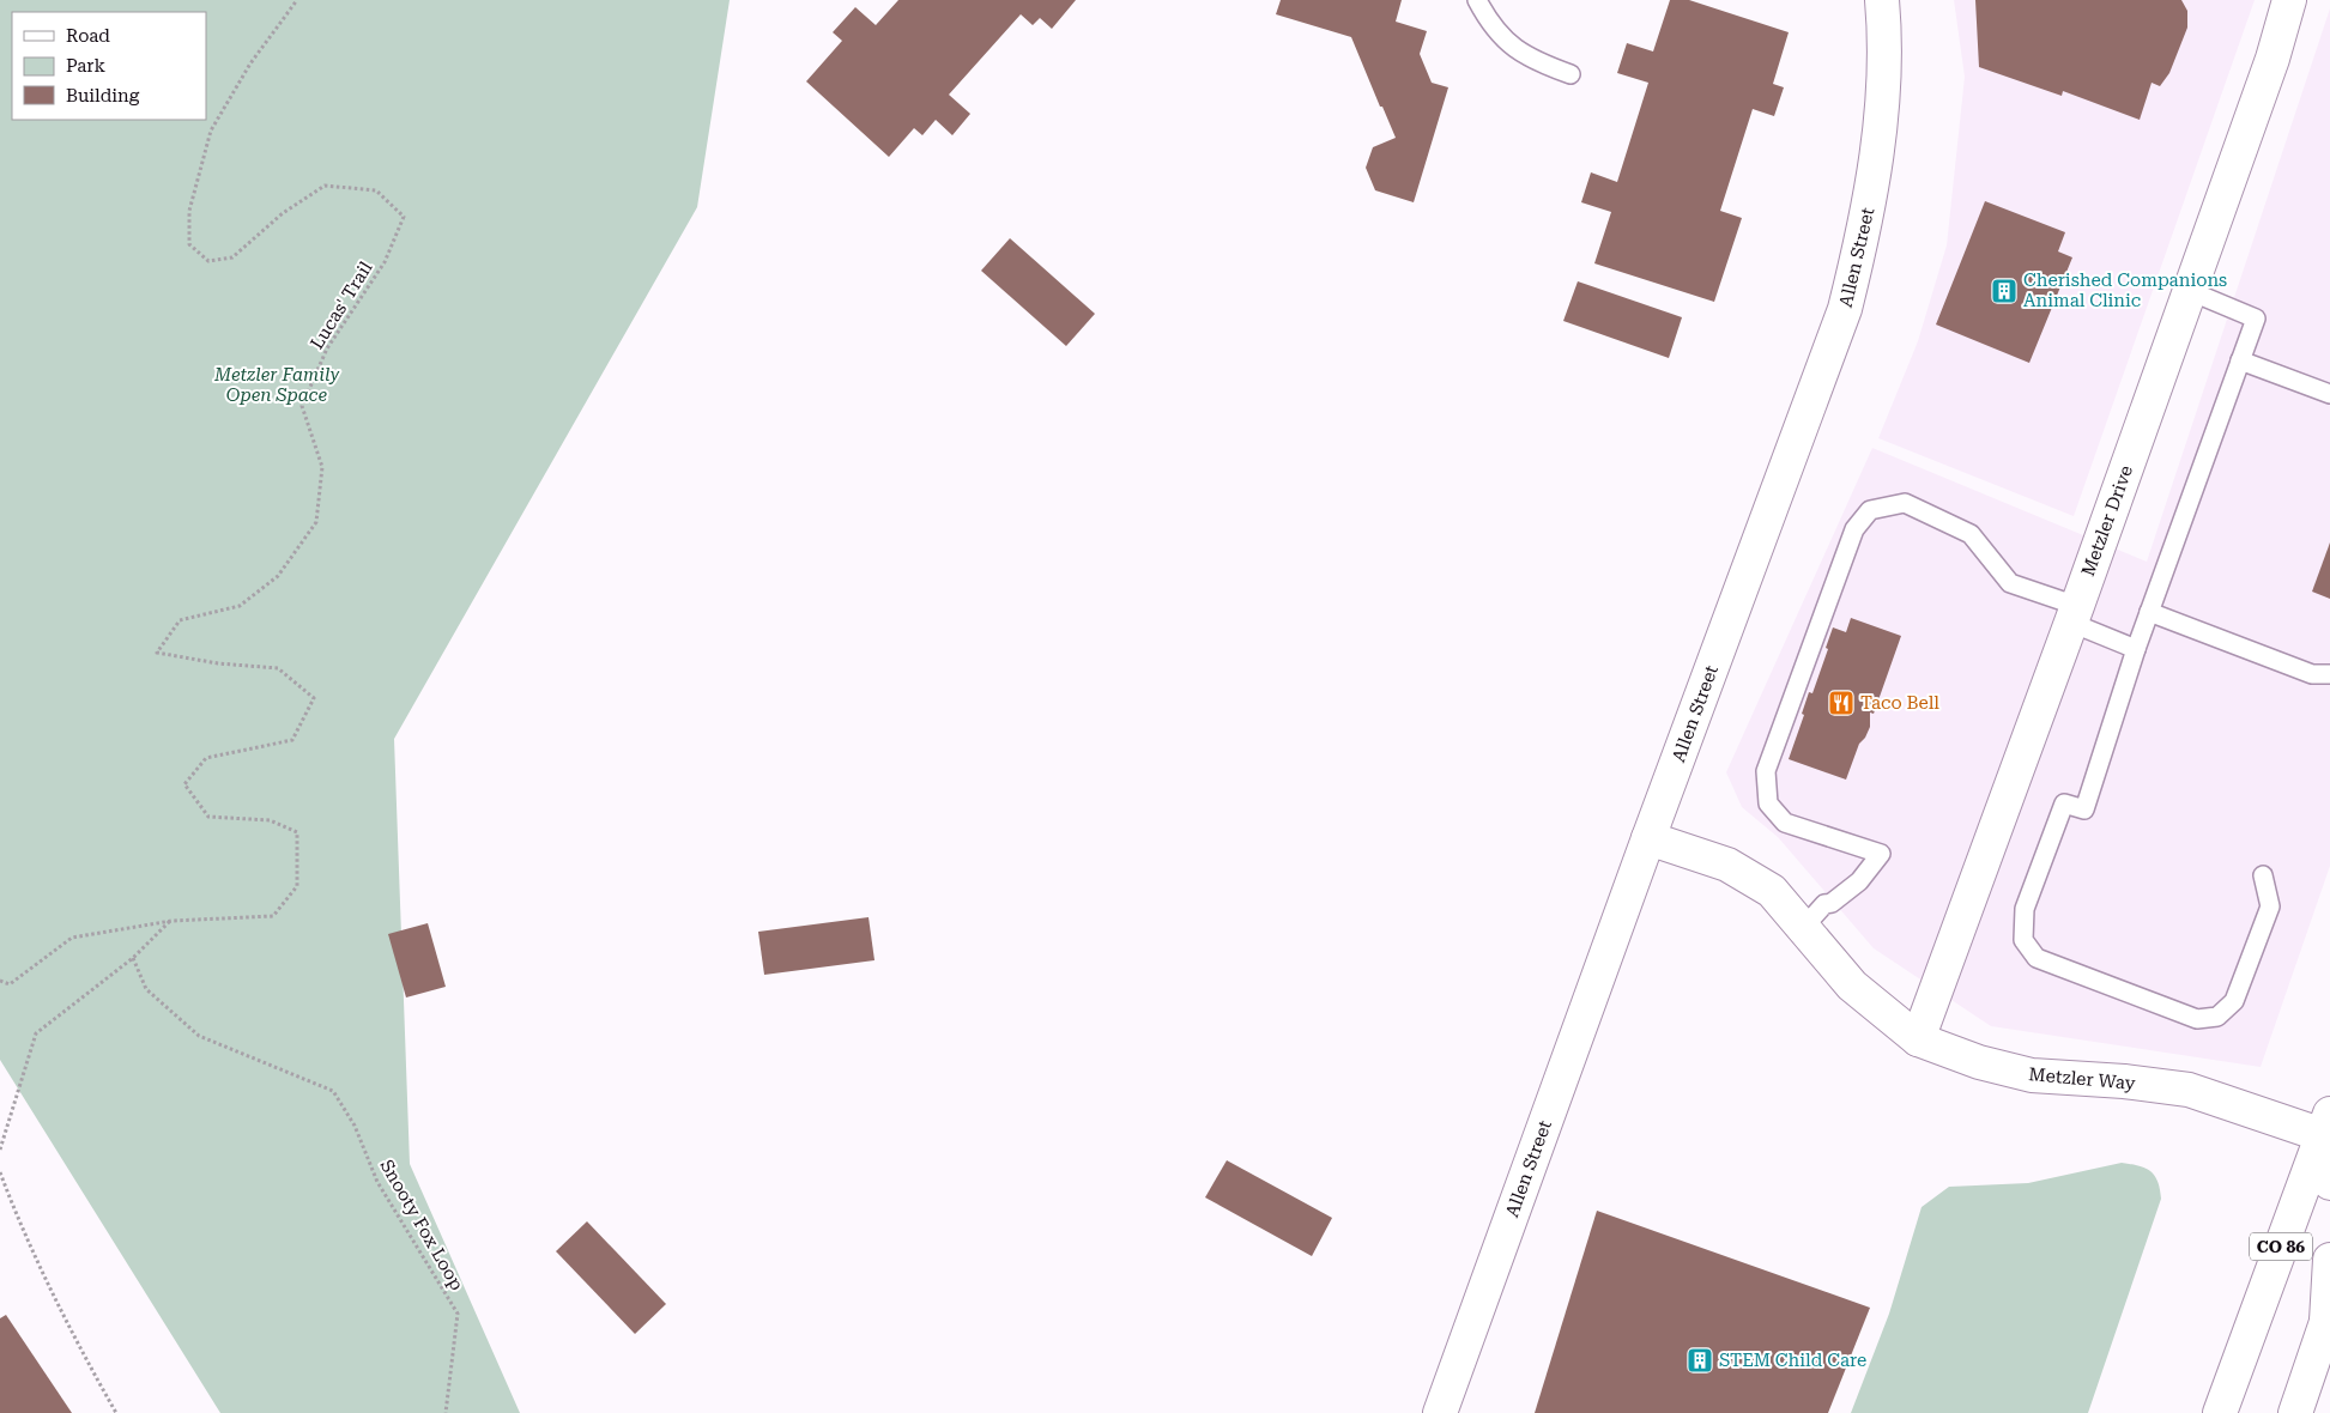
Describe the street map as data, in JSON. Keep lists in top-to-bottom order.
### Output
{
  "streets": {
    "main road": [
      "Allen Street",
      "Metzler Drive",
      "Metzler Way",
      "CO 86"
    ],
    "path": ["Lucas' Trail", "Snooty Fox Loop"]
  },
  "crossings": [
    ["Allen Street", "Metzler Way"],
    ["Metzler Drive", "Metzler Way"],
    ["Metzler Way", "CO 86"]
  ],
  "parks": ["Metzler Family Open Space"],
  "places": {
    "building": ["Cherished Companions Animal Clinic", "STEM Child Care"],
    "restaurant": ["Taco Bell"]
  },
  "legend": ["Road", "Park", "Building"]
}
